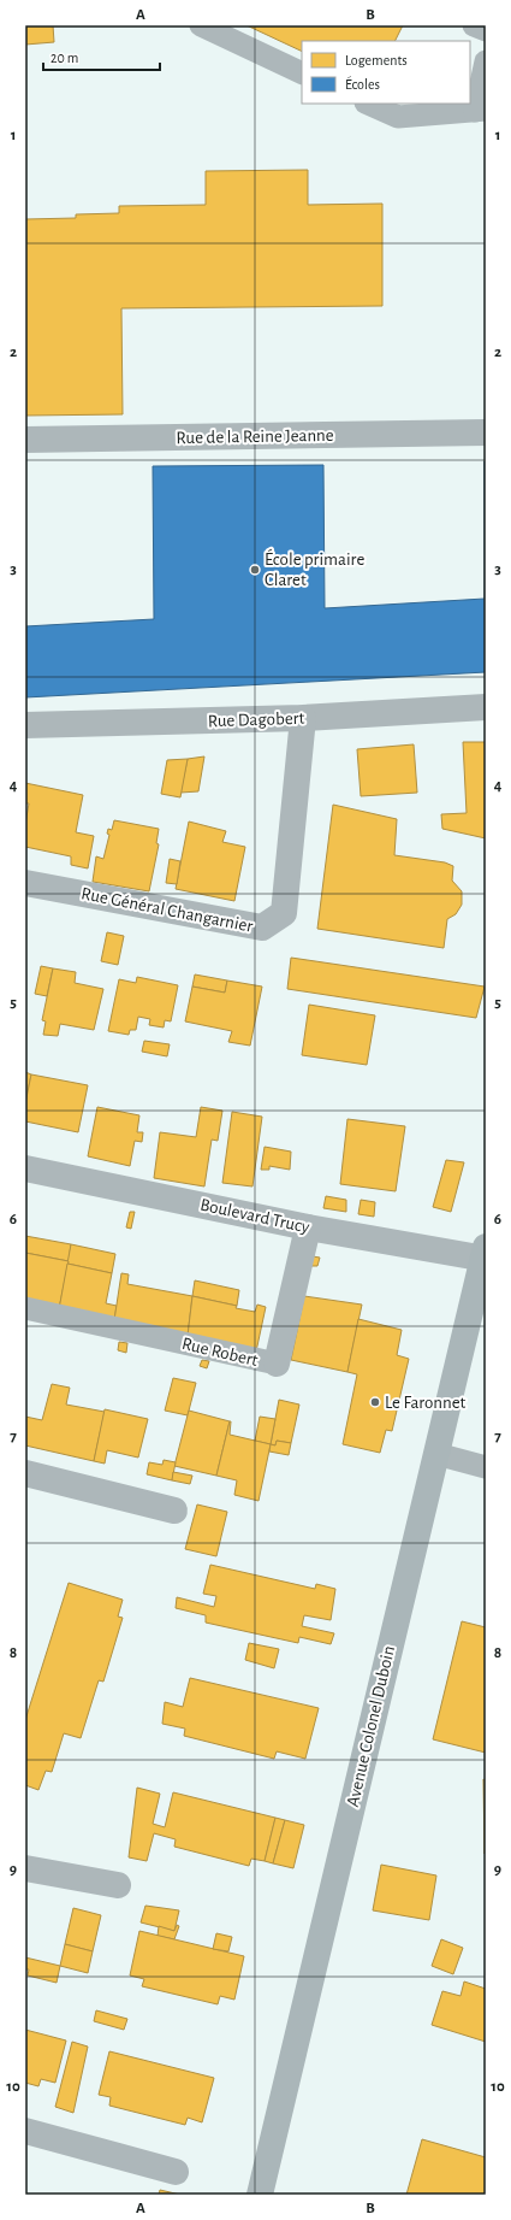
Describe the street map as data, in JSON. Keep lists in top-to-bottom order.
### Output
{
  "streets": {
    "street": [
      "Rue de la Reine Jeanne",
      "Rue Dagobert",
      "Rue Général Changarnier",
      "Boulevard Trucy",
      "Rue Robert",
      "Avenue Colonel Duboin"
    ]
  },
  "crossings": [
    ["Rue Dagobert", "Rue Général Changarnier"],
    ["Boulevard Trucy", "Rue Robert"],
    ["Boulevard Trucy", "Avenue Colonel Duboin"]
  ],
  "places": ["École primaire Claret", "Le Faronnet"],
  "legend": ["Logements", "Écoles"],
  "scale_bar": "20 m",
  "grid": {
    "columns": ["A", "B"],
    "rows": [
      "1",
      "2",
      "3",
      "4",
      "5",
      "6",
      "7",
      "8",
      "9",
      "10"
    ]
  }
}
